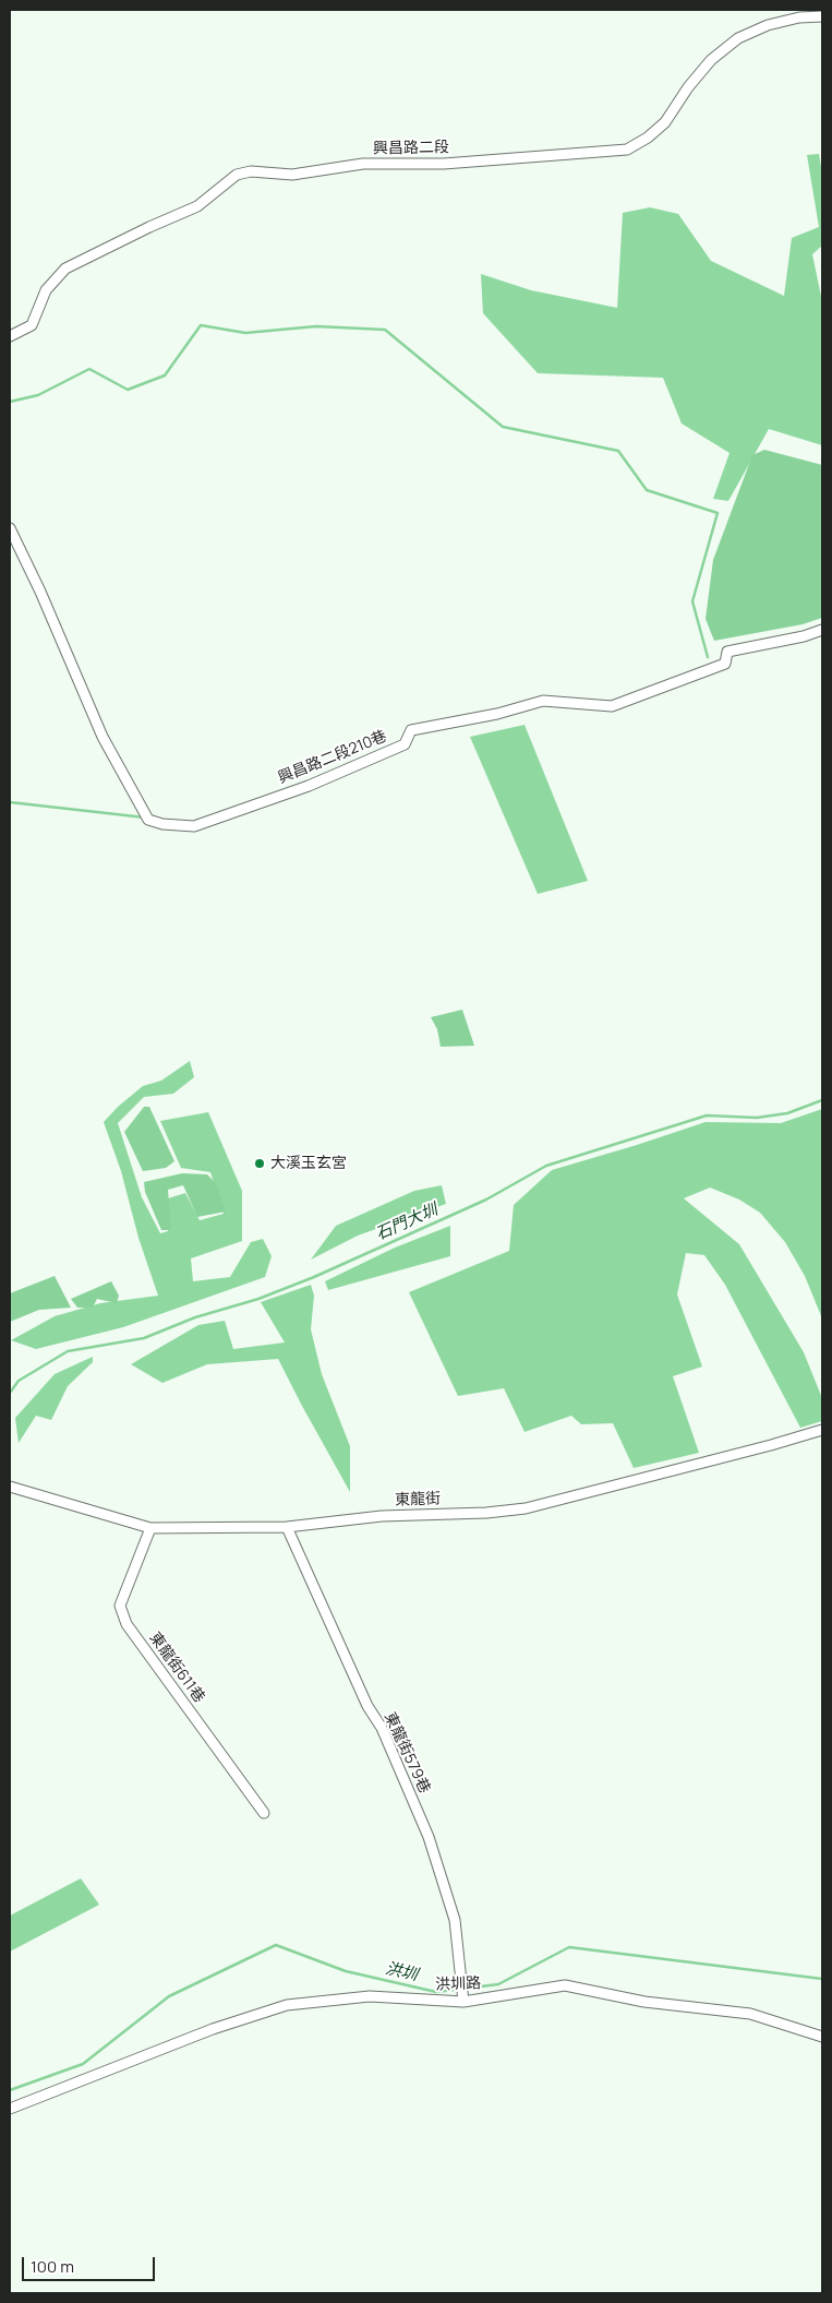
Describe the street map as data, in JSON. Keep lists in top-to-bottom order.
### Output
{
  "streets": {
    "street": [
      "興昌路二段",
      "興昌路二段210巷",
      "東龍街",
      "東龍街611巷",
      "東龍街579巷",
      "洪圳路"
    ]
  },
  "crossings": [
    ["東龍街", "東龍街611巷"],
    ["東龍街", "東龍街579巷"],
    ["東龍街579巷", "洪圳路"]
  ],
  "water": ["石門大圳", "洪圳"],
  "places": ["大溪玉玄宮"],
  "scale_bar": "100 m"
}
